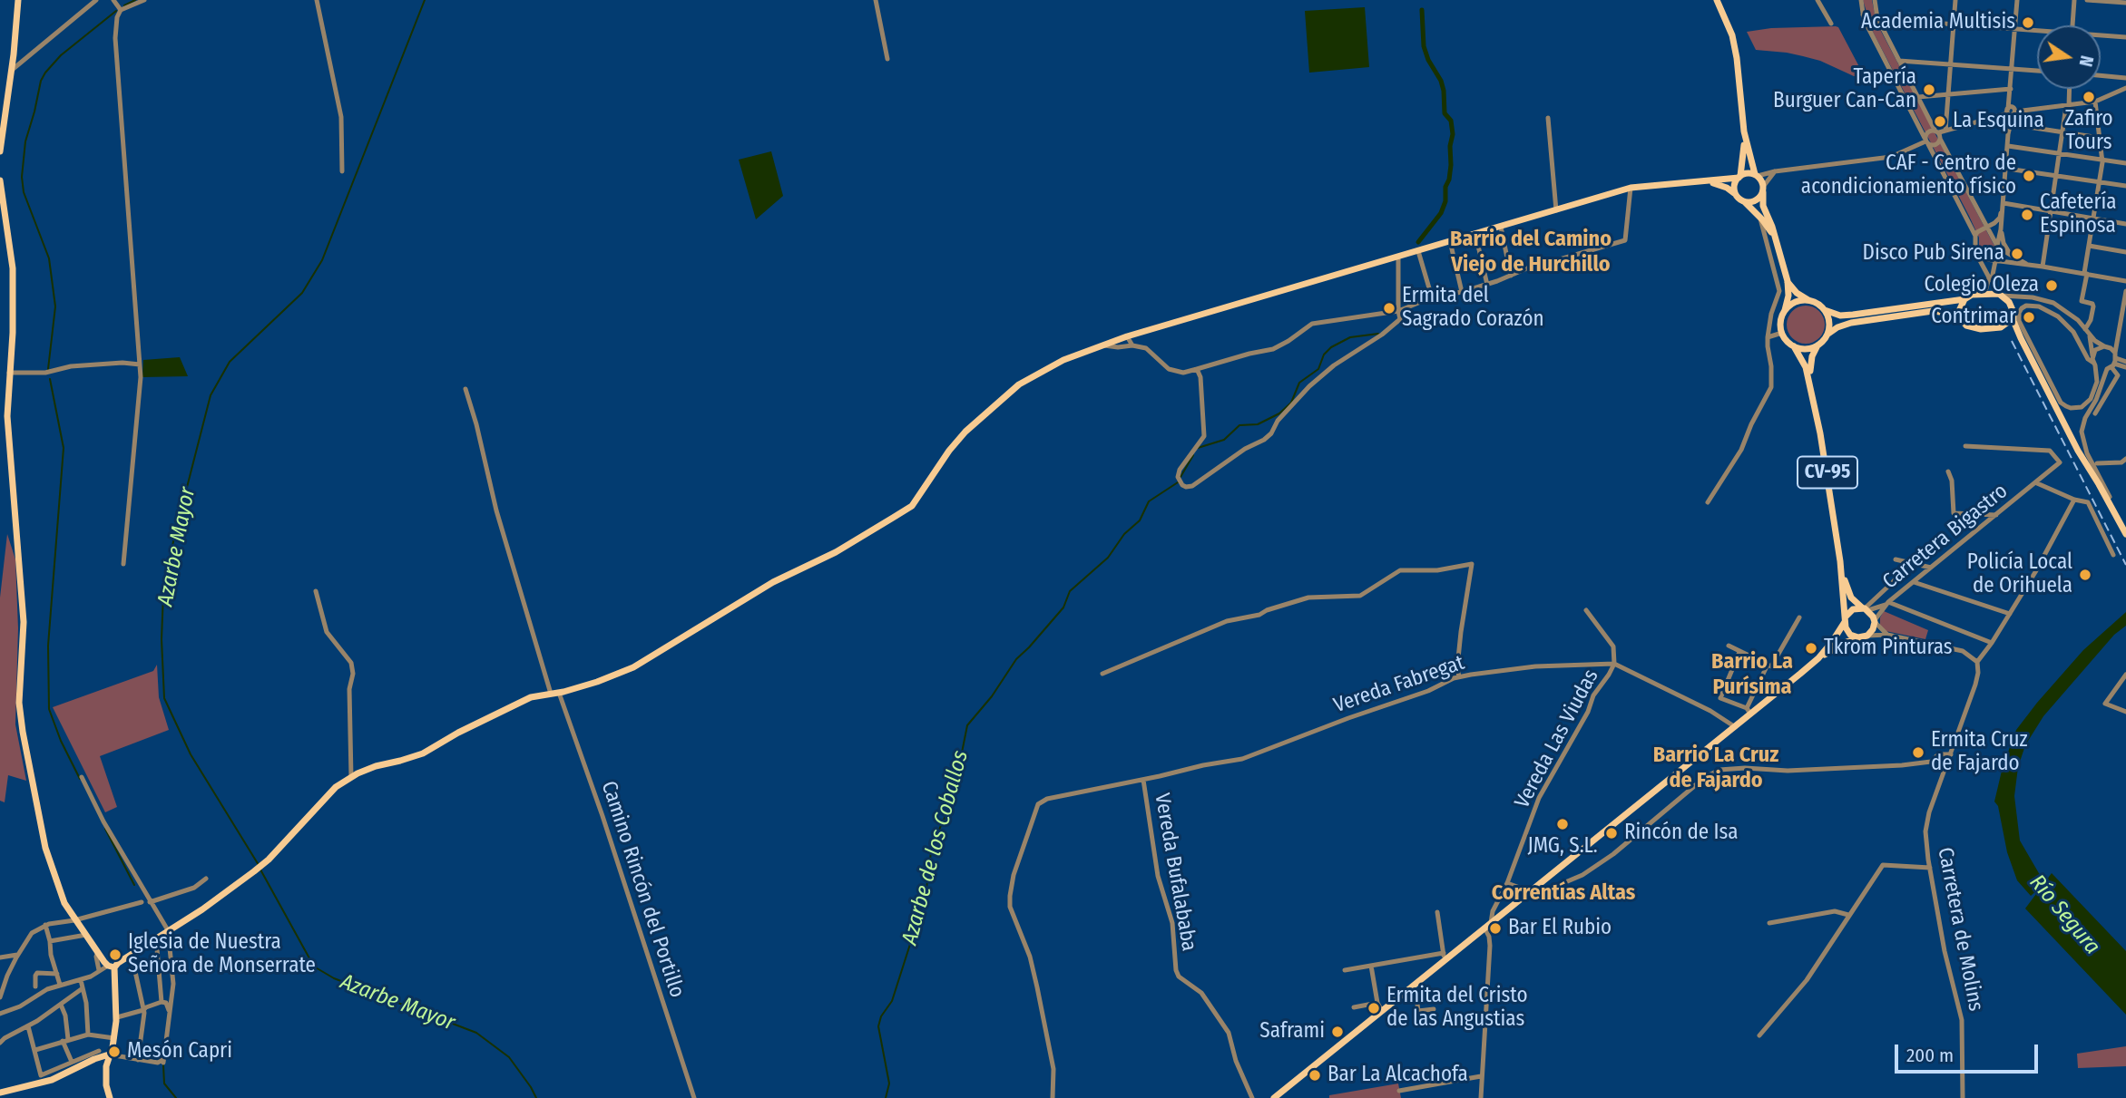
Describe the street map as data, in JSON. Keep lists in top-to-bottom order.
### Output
{
  "streets": {
    "main road": ["CV-95"],
    "street": [
      "Carretera Bigastro",
      "Vereda Fabregat",
      "Vereda Las Viudas",
      "Vereda Bufalababa",
      "Camino Rincón del Portillo",
      "Carretera de Molins"
    ]
  },
  "crossings": [
    ["CV-95", "Carretera Bigastro"],
    ["Vereda Fabregat", "Vereda Las Viudas"],
    ["Vereda Fabregat", "Vereda Bufalababa"]
  ],
  "districts": [
    "Barrio del Camino Viejo de Hurchillo",
    "Barrio La Purísima",
    "Barrio La Cruz de Fajardo",
    "Correntías Altas"
  ],
  "water": ["Azarbe Mayor", "Azarbe de los Coballos", "Río Segura"],
  "places": [
    "Academia Multisis",
    "Tapería Burguer Can-Can",
    "Zafiro Tours",
    "La Esquina",
    "CAF - Centro de acondicionamiento físico",
    "Cafetería Espinosa",
    "Disco Pub Sirena",
    "Colegio Oleza",
    "Ermita del Sagrado Corazón",
    "Contrimar",
    "Policía Local de Orihuela",
    "Tkrom Pinturas",
    "Ermita Cruz de Fajardo",
    "JMG, S.L.",
    "Rincón de Isa",
    "Bar El Rubio",
    "Iglesia de Nuestra Señora de Monserrate",
    "Ermita del Cristo de las Angustias",
    "Saframi",
    "Mesón Capri",
    "Bar La Alcachofa"
  ],
  "scale_bar": "200 m",
  "north": "right"
}
